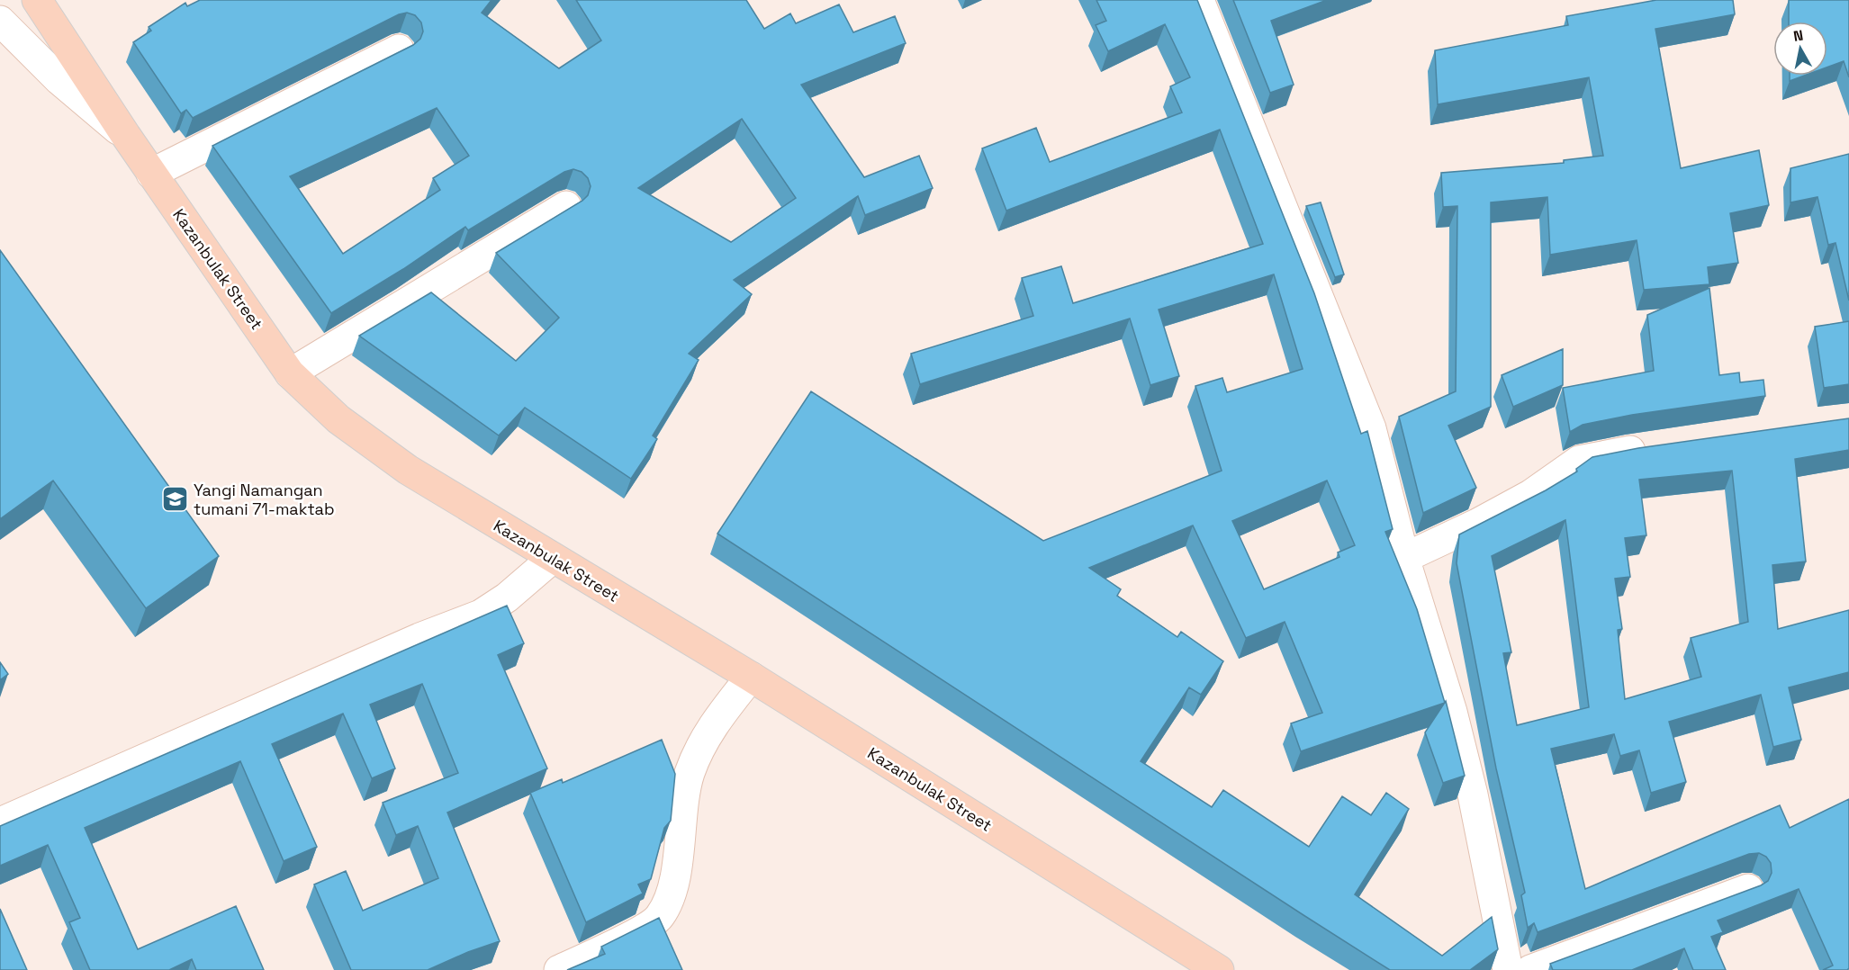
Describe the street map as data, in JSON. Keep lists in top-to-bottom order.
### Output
{
  "streets": {
    "main road": ["Kazanbulak Street"]
  },
  "places": {
    "school or university": ["Yangi Namangan tumani 71-maktab"]
  },
  "north": "top"
}
